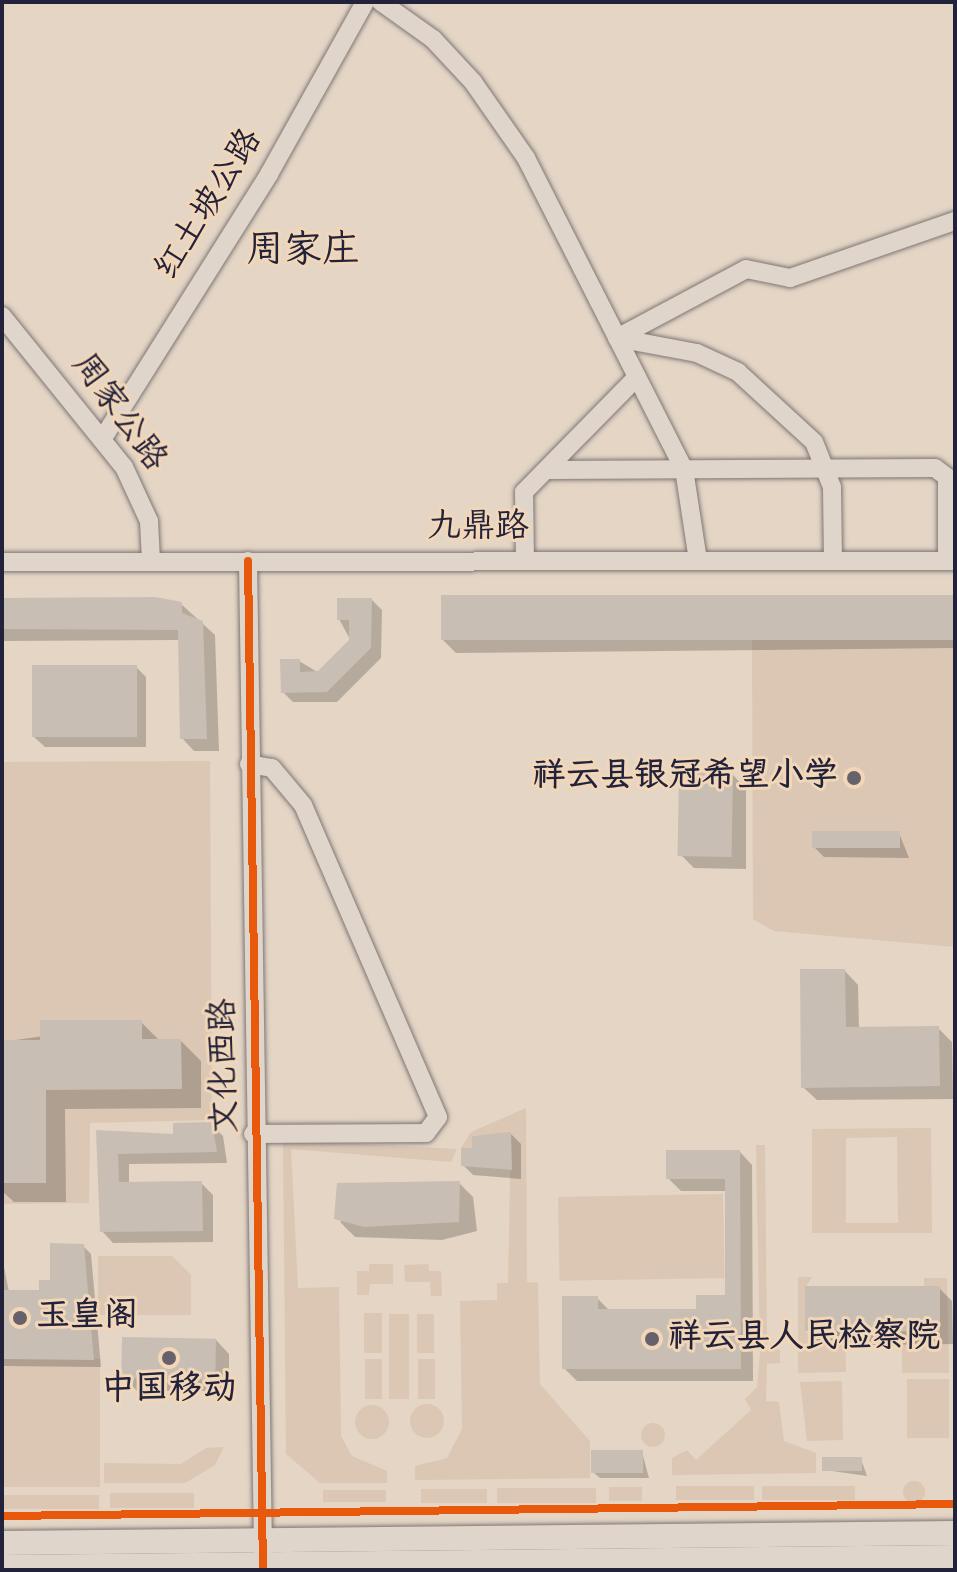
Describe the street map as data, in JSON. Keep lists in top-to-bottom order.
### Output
{
  "streets": {
    "street": [
      "红土坡公路",
      "周家公路",
      "九鼎路",
      "文化西路"
    ]
  },
  "crossings": [
    ["红土坡公路", "周家公路"],
    ["周家公路", "九鼎路"],
    ["九鼎路", "文化西路"]
  ],
  "districts": ["周家庄"],
  "places": [
    "祥云县银冠希望小学",
    "玉皇阁",
    "祥云县人民检察院",
    "中国移动"
  ]
}
